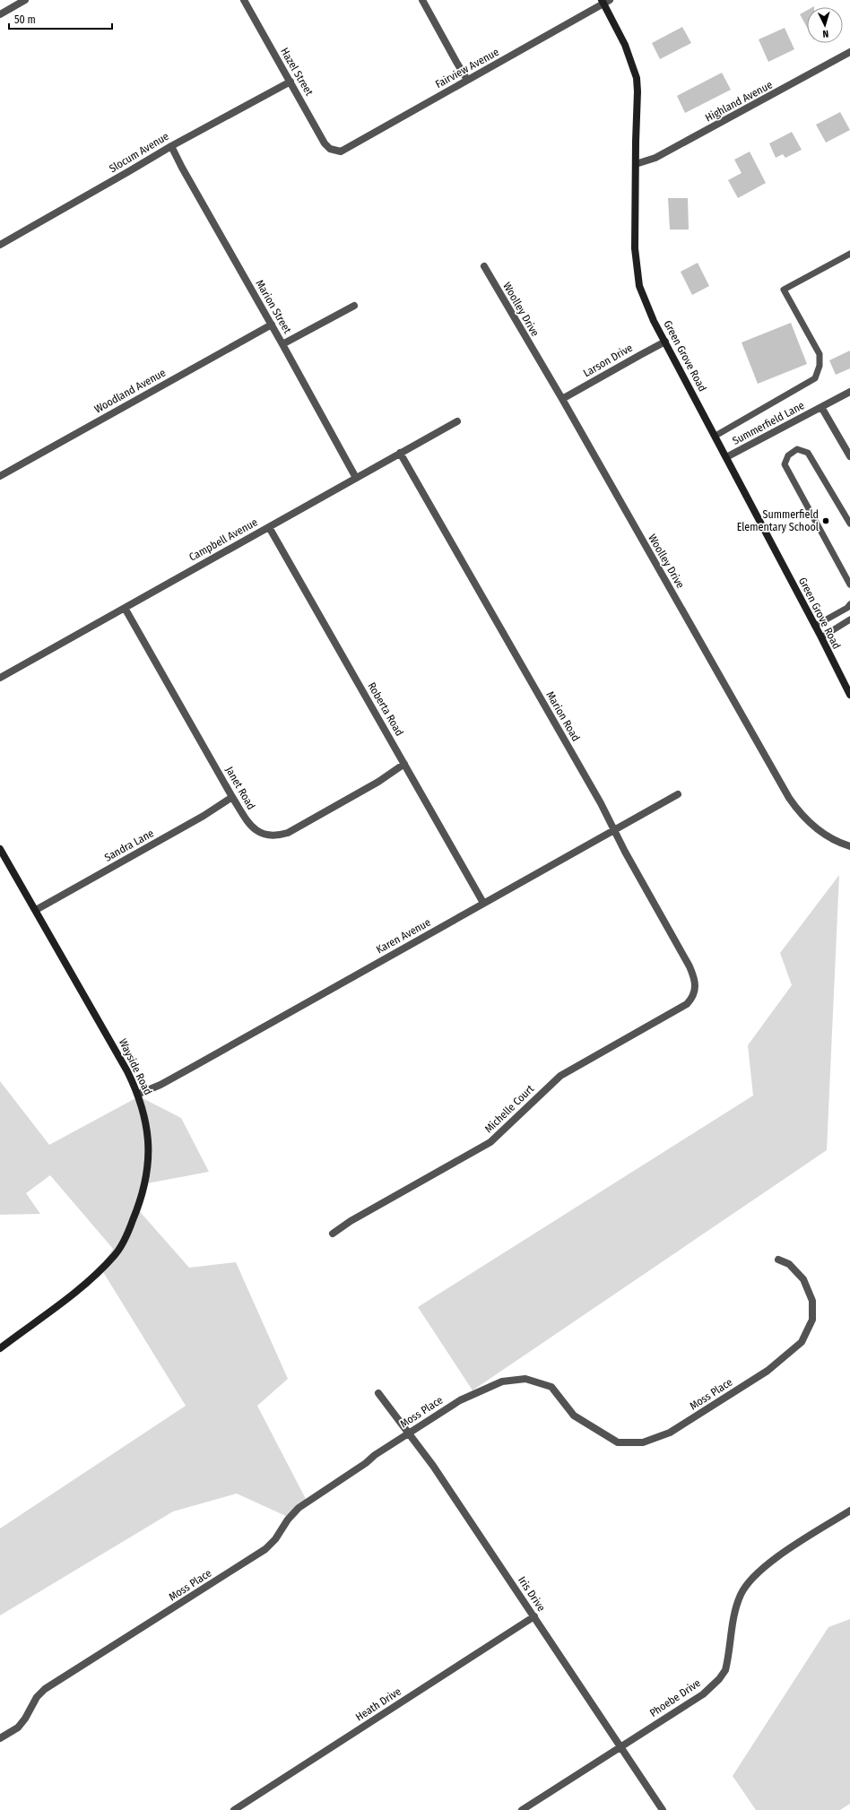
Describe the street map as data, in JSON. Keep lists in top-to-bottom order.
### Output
{
  "streets": {
    "street": [
      "Fairview Avenue",
      "Hazel Street",
      "Highland Avenue",
      "Slocum Avenue",
      "Marion Street",
      "Woolley Drive",
      "Green Grove Road",
      "Larson Drive",
      "Woodland Avenue",
      "Summerfield Lane",
      "Campbell Avenue",
      "Roberta Road",
      "Marion Road",
      "Janet Road",
      "Sandra Lane",
      "Karen Avenue",
      "Wayside Road",
      "Michelle Court",
      "Moss Place",
      "Iris Drive",
      "Phoebe Drive",
      "Heath Drive"
    ]
  },
  "crossings": [
    ["Fairview Avenue", "Hazel Street"],
    ["Fairview Avenue", "Green Grove Road"],
    ["Hazel Street", "Slocum Avenue"],
    ["Highland Avenue", "Green Grove Road"],
    ["Slocum Avenue", "Marion Street"],
    ["Marion Street", "Woodland Avenue"],
    ["Marion Street", "Campbell Avenue"],
    ["Woolley Drive", "Larson Drive"],
    ["Green Grove Road", "Larson Drive"],
    ["Green Grove Road", "Summerfield Lane"],
    ["Campbell Avenue", "Roberta Road"],
    ["Campbell Avenue", "Marion Road"],
    ["Campbell Avenue", "Janet Road"],
    ["Roberta Road", "Janet Road"],
    ["Roberta Road", "Karen Avenue"],
    ["Marion Road", "Karen Avenue"],
    ["Marion Road", "Michelle Court"],
    ["Janet Road", "Sandra Lane"],
    ["Sandra Lane", "Wayside Road"],
    ["Karen Avenue", "Wayside Road"],
    ["Moss Place", "Iris Drive"],
    ["Iris Drive", "Phoebe Drive"],
    ["Iris Drive", "Heath Drive"]
  ],
  "places": ["Summerfield Elementary School"],
  "scale_bar": "50 m",
  "north": "bottom"
}
